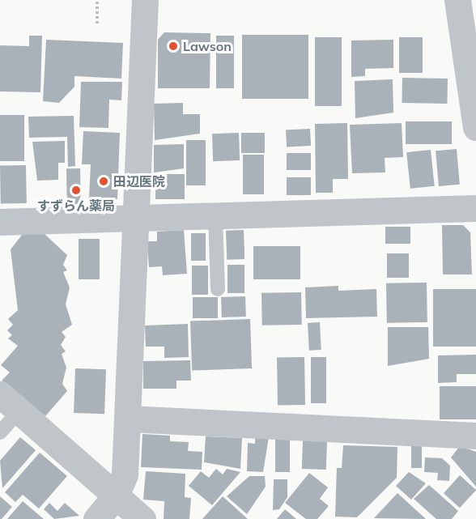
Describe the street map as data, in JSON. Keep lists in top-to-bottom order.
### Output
{
  "places": ["Lawson", "田辺医院", "すずらん薬局"]
}
